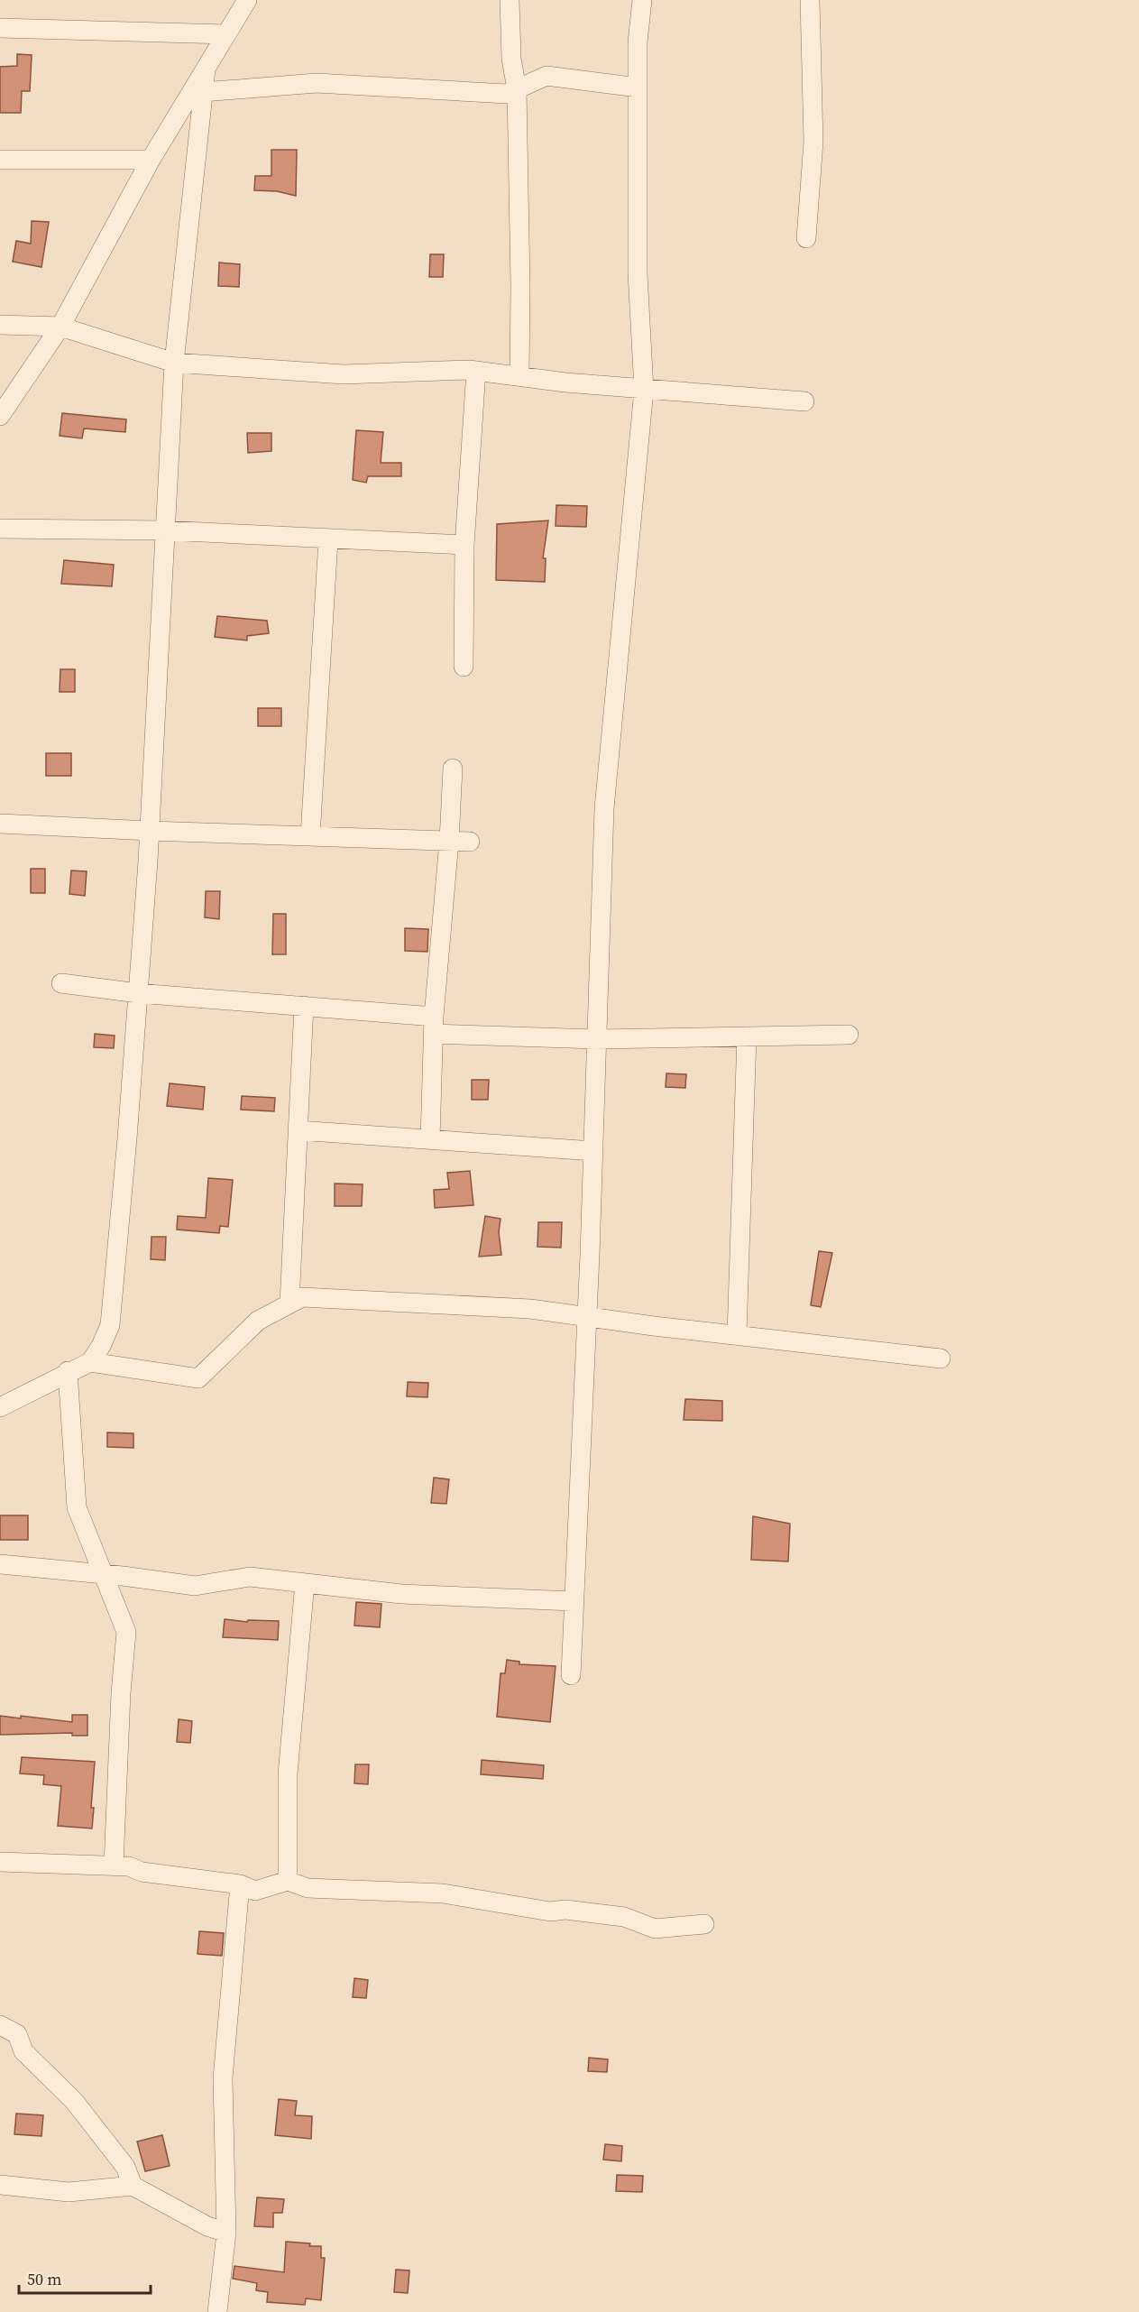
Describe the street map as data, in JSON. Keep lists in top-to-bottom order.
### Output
{
  "scale_bar": "50 m"
}
